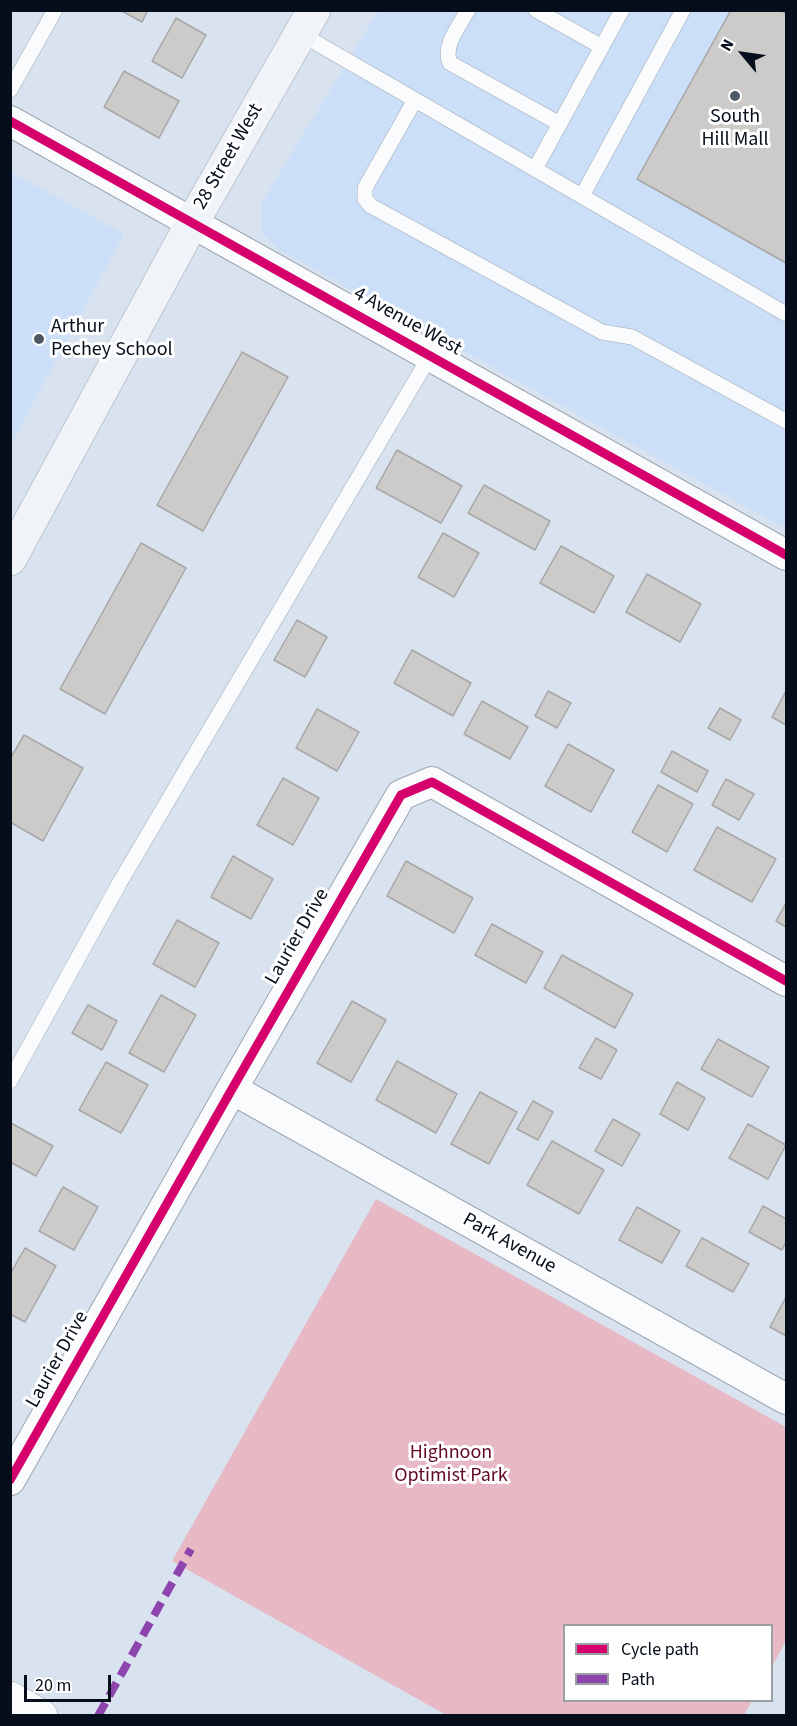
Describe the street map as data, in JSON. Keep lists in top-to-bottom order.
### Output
{
  "streets": {
    "main road": ["28 Street West"],
    "street": ["4 Avenue West", "Laurier Drive", "Park Avenue"]
  },
  "crossings": [
    ["28 Street West", "4 Avenue West"],
    ["Laurier Drive", "Park Avenue"]
  ],
  "parks": ["Highnoon Optimist Park"],
  "places": ["South Hill Mall", "Arthur Pechey School"],
  "legend": ["Cycle path", "Path"],
  "scale_bar": "20 m",
  "north": "top left"
}
